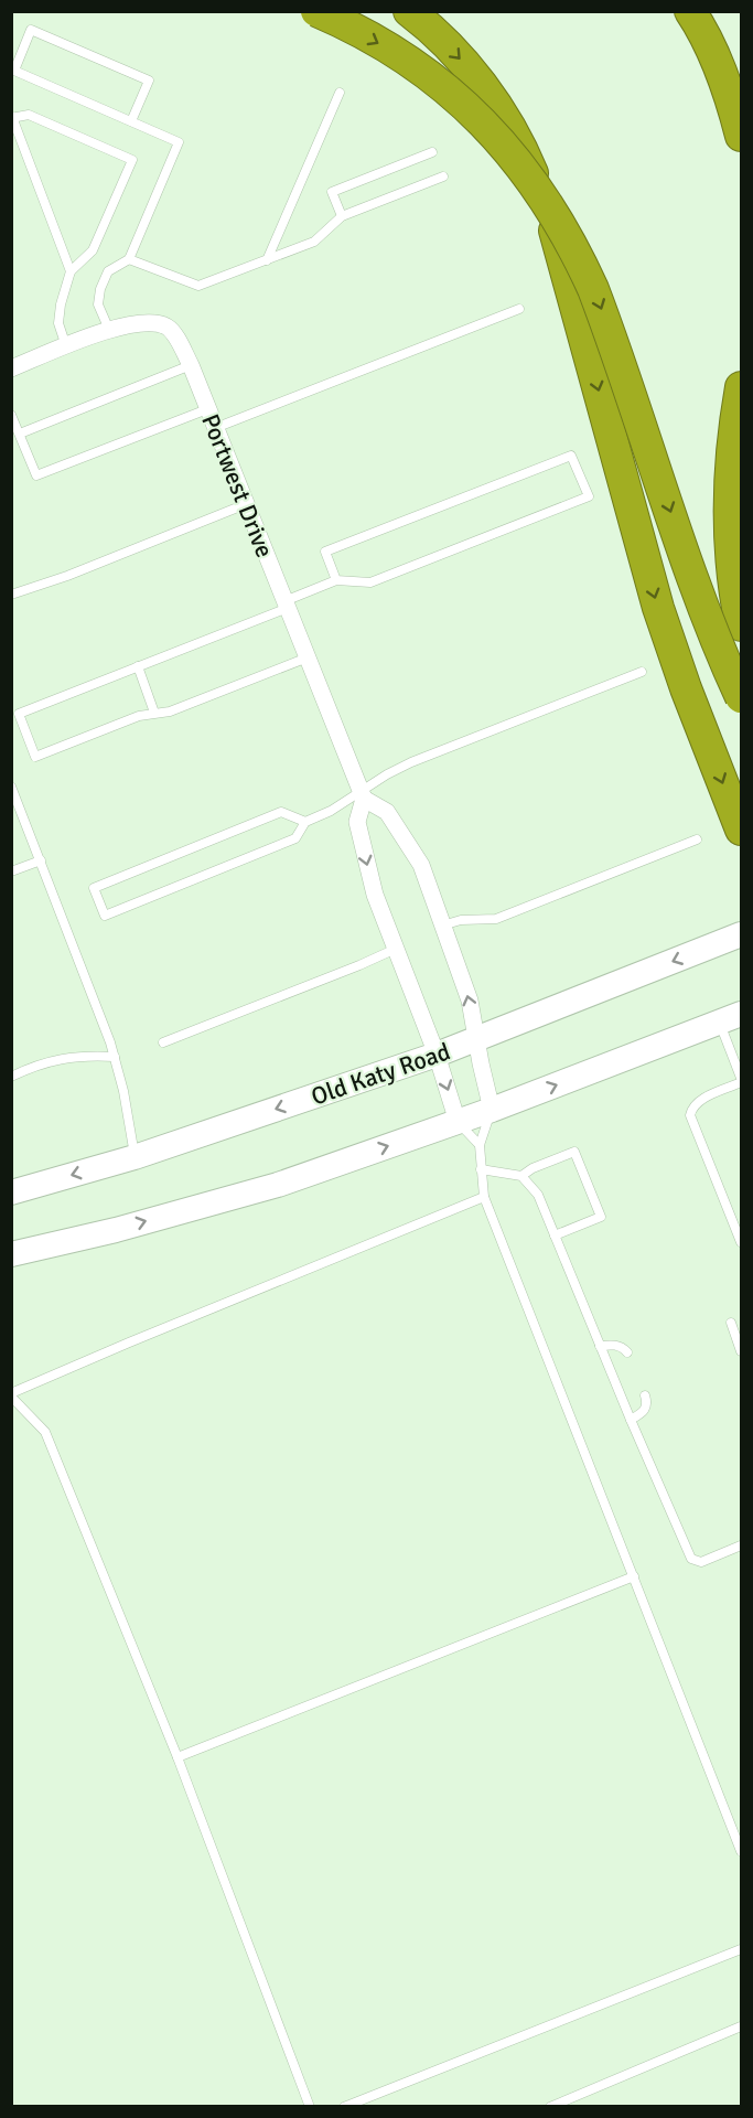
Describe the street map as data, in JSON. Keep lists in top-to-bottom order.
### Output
{
  "streets": {
    "main road": ["Old Katy Road"],
    "street": ["Portwest Drive"]
  },
  "crossings": [
    ["Portwest Drive", "Old Katy Road"]
  ]
}
